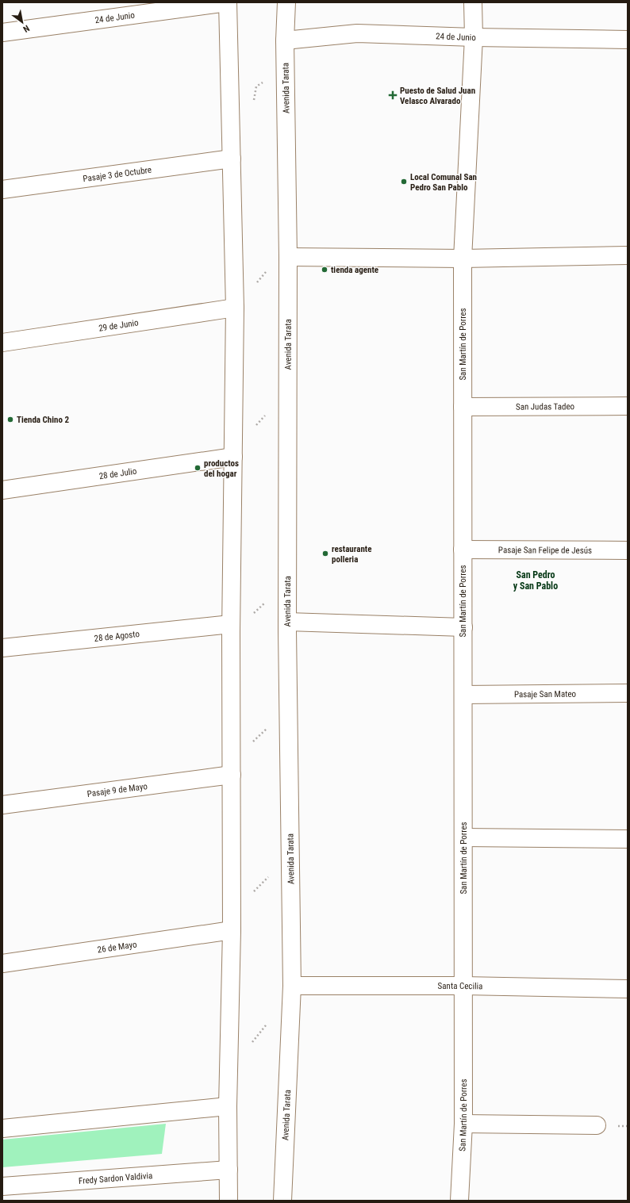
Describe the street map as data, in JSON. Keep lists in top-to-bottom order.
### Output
{
  "streets": {
    "main road": [
      "24 de Junio",
      "Avenida Tarata",
      "Pasaje 3 de Octubre",
      "29 de Junio",
      "San Martín de Porres",
      "San Judas Tadeo",
      "28 de Julio",
      "Pasaje San Felipe de Jesús",
      "28 de Agosto",
      "Pasaje San Mateo",
      "Pasaje 9 de Mayo",
      "26 de Mayo",
      "Santa Cecilia",
      "Fredy Sardon Valdivia"
    ]
  },
  "crossings": [
    ["24 de Junio", "Avenida Tarata"],
    ["24 de Junio", "San Martín de Porres"],
    ["Avenida Tarata", "Santa Cecilia"],
    ["San Martín de Porres", "San Judas Tadeo"],
    ["San Martín de Porres", "Pasaje San Felipe de Jesús"],
    ["San Martín de Porres", "Pasaje San Mateo"],
    ["San Martín de Porres", "Santa Cecilia"]
  ],
  "districts": ["San Pedro y San Pablo"],
  "places": {
    "health": ["Puesto de Salud Juan Velasco Alvarado"],
    "other": [
      "Local Comunal San Pedro San Pablo",
      "tienda agente",
      "Tienda Chino 2",
      "productos del hogar",
      "restaurante polleria"
    ]
  },
  "north": "bottom right"
}
